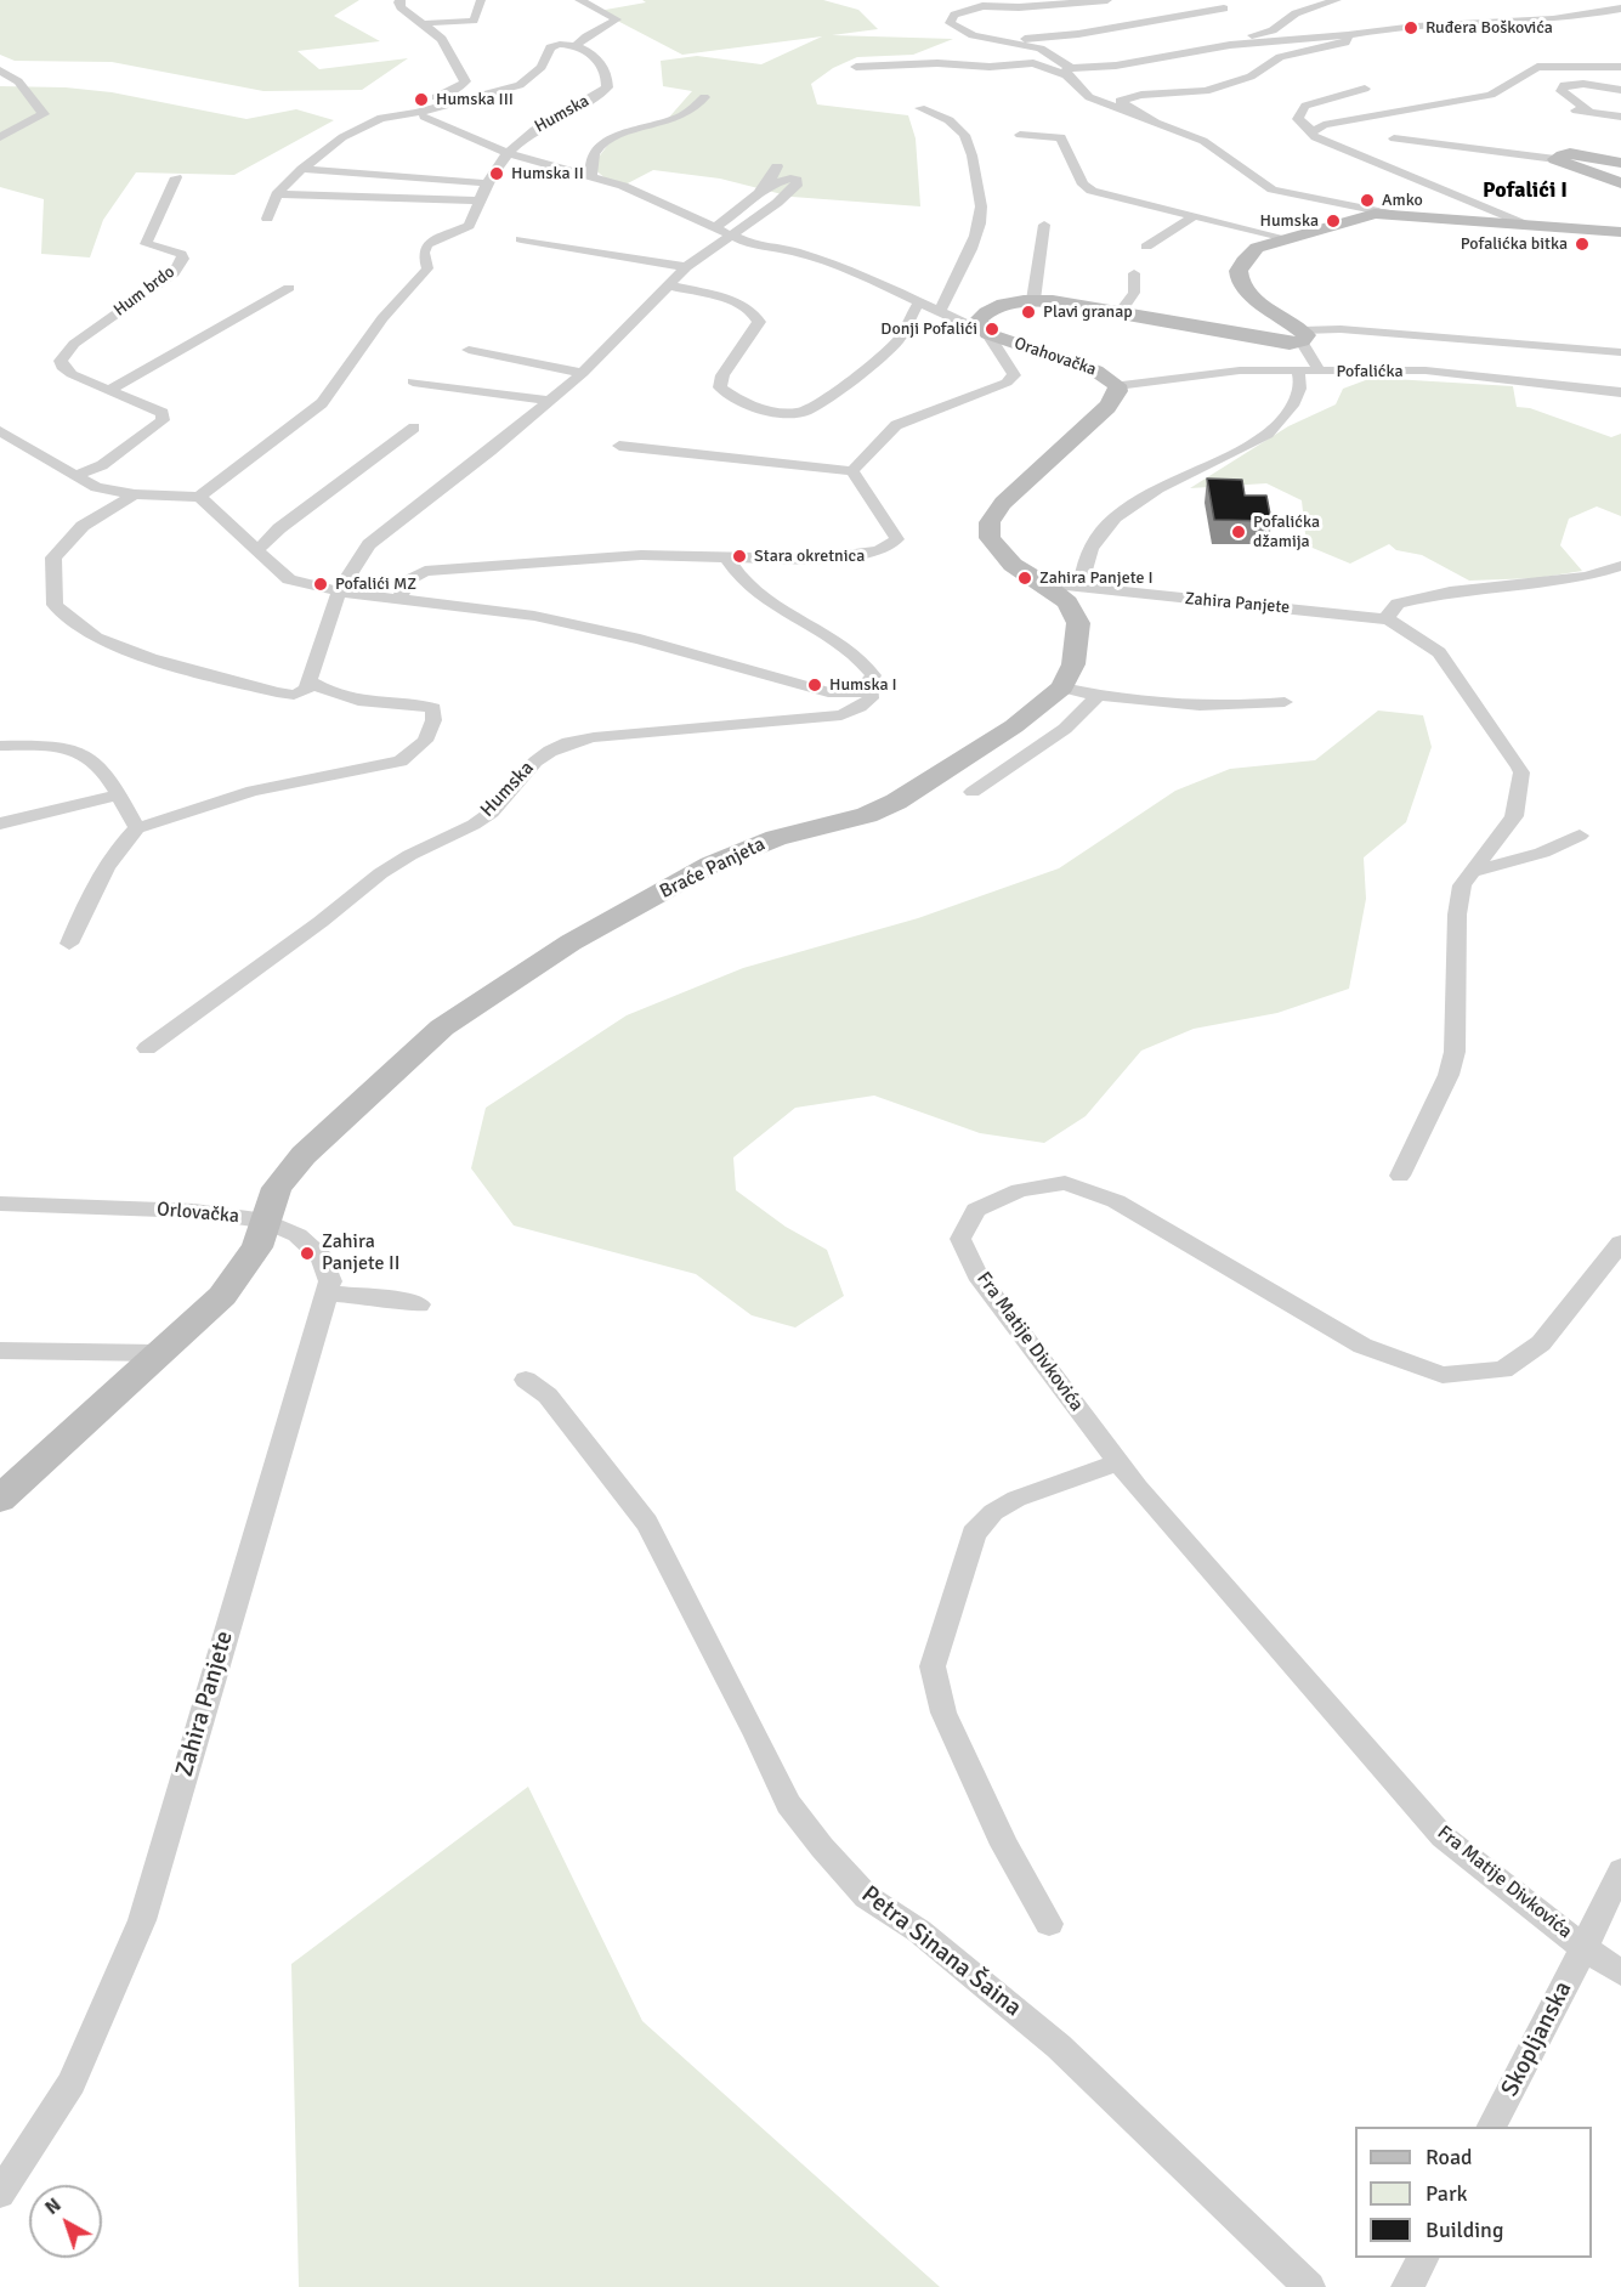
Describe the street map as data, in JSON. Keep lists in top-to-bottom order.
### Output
{
  "streets": {
    "street": [
      "Humska",
      "Hum brdo",
      "Orahovačka",
      "Pofalićka",
      "Zahira Panjete",
      "Braće Panjeta",
      "Orlovačka",
      "Fra Matije Divkovića",
      "Petra Sinana Šaina",
      "Skopljanska"
    ]
  },
  "crossings": [
    ["Humska", "Orahovačka"],
    ["Orahovačka", "Pofalićka"],
    ["Orahovačka", "Zahira Panjete"],
    ["Pofalićka", "Zahira Panjete"],
    ["Zahira Panjete", "Braće Panjeta"],
    ["Zahira Panjete", "Orlovačka"],
    ["Braće Panjeta", "Orlovačka"],
    ["Fra Matije Divkovića", "Skopljanska"]
  ],
  "districts": ["Pofalići I"],
  "places": [
    "Ruđera Boškovića",
    "Humska III",
    "Humska II",
    "Amko",
    "Humska",
    "Pofalićka bitka",
    "Plavi granap",
    "Donji Pofalići",
    "Pofalićka džamija",
    "Stara okretnica",
    "Zahira Panjete I",
    "Pofalići MZ",
    "Humska I",
    "Zahira Panjete II"
  ],
  "legend": ["Road", "Park", "Building"],
  "north": "top left"
}
